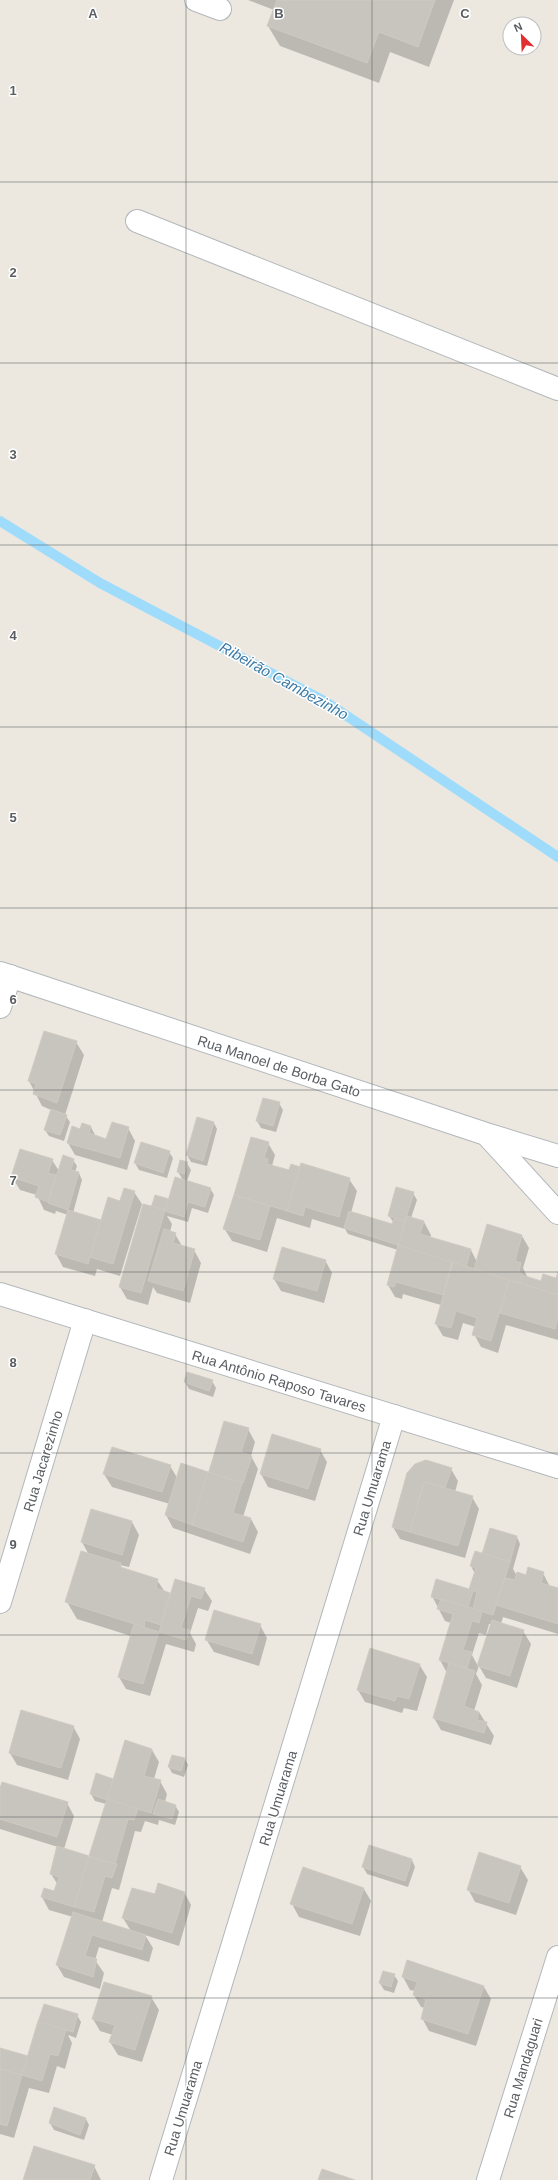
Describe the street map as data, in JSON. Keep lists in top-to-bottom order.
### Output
{
  "streets": {
    "street": [
      "Rua Manoel de Borba Gato",
      "Rua Antônio Raposo Tavares",
      "Rua Jacarezinho",
      "Rua Umuarama",
      "Rua Mandaguari"
    ]
  },
  "crossings": [
    ["Rua Antônio Raposo Tavares", "Rua Jacarezinho"],
    ["Rua Antônio Raposo Tavares", "Rua Umuarama"]
  ],
  "water": ["Ribeirão Cambezinho"],
  "north": "top left",
  "grid": {
    "columns": ["A", "B", "C"],
    "rows": [
      "1",
      "2",
      "3",
      "4",
      "5",
      "6",
      "7",
      "8",
      "9"
    ]
  }
}
